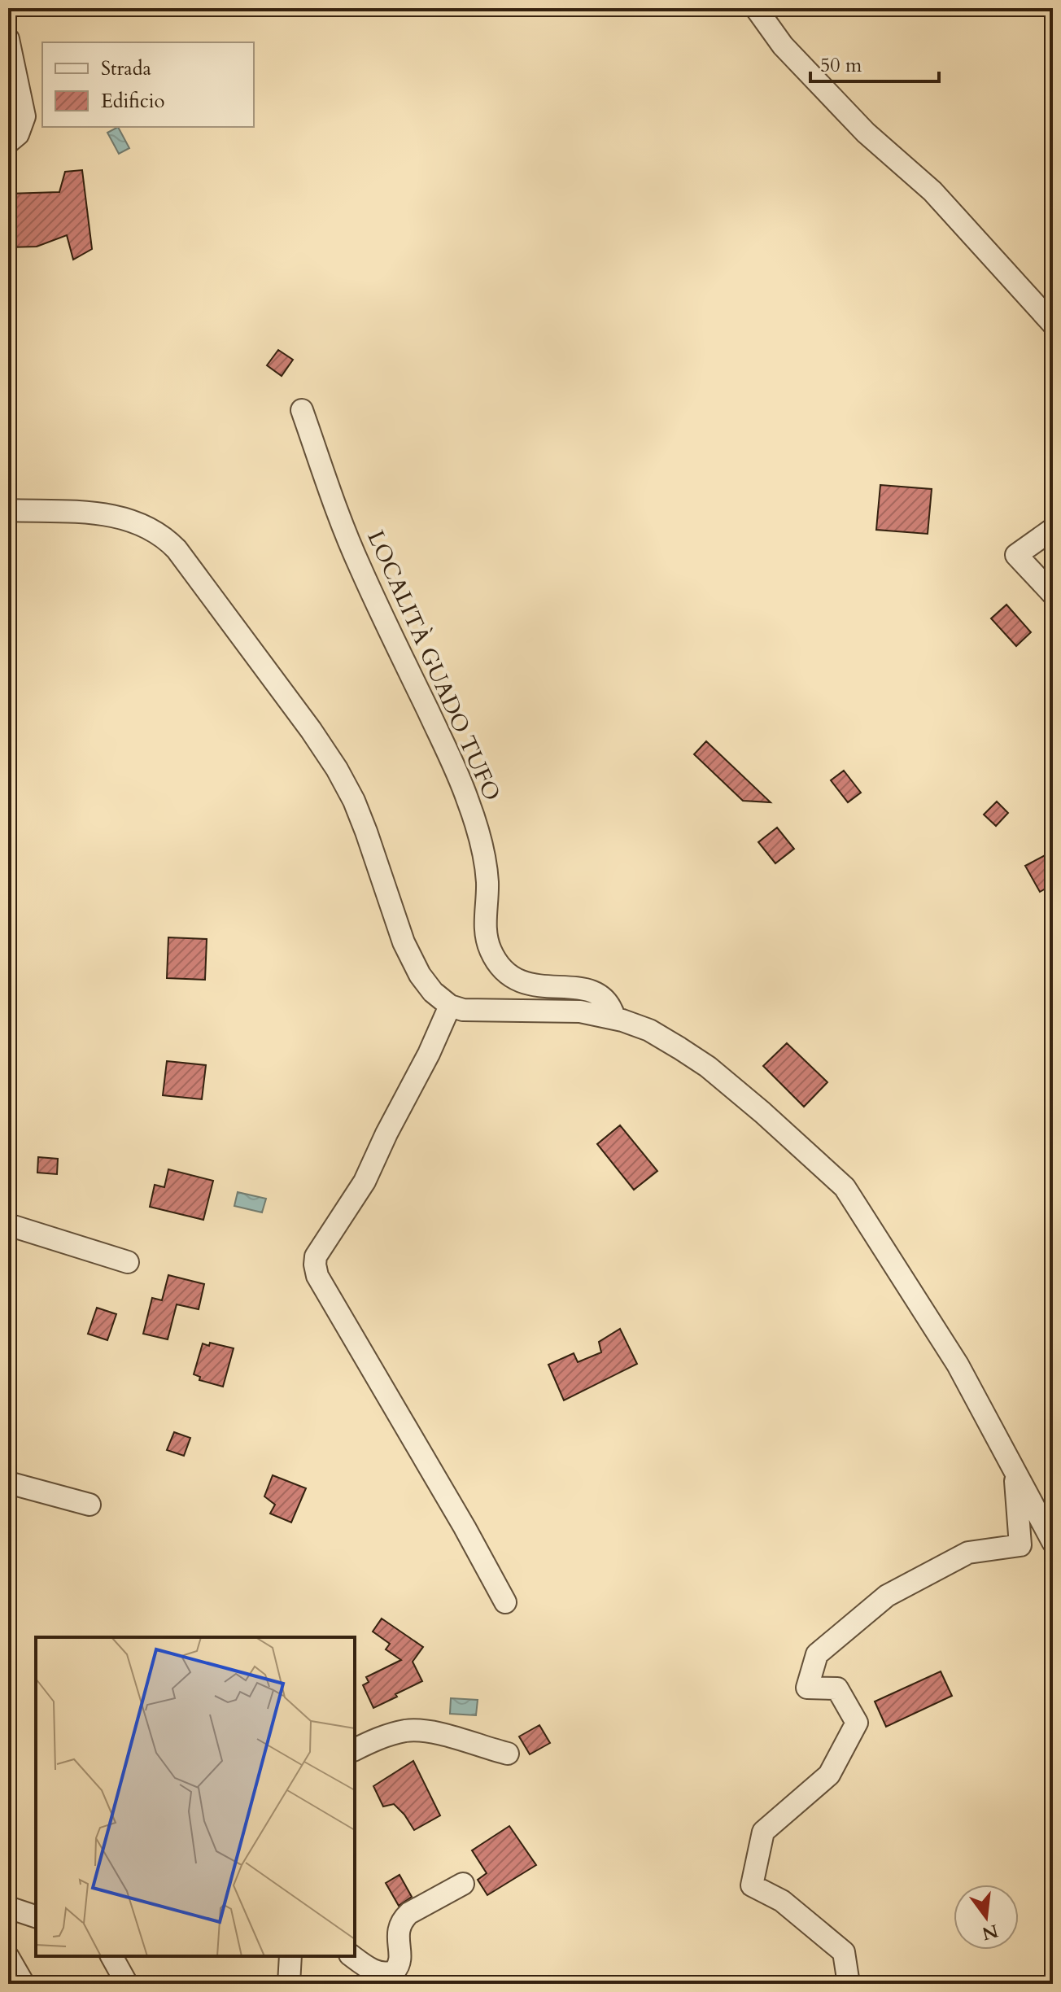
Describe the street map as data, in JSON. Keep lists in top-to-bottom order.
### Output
{
  "streets": {
    "street": ["LOCALITÀ GUADO TUFO"]
  },
  "legend": ["Strada", "Edificio"],
  "scale_bar": "50 m",
  "north": "bottom"
}
